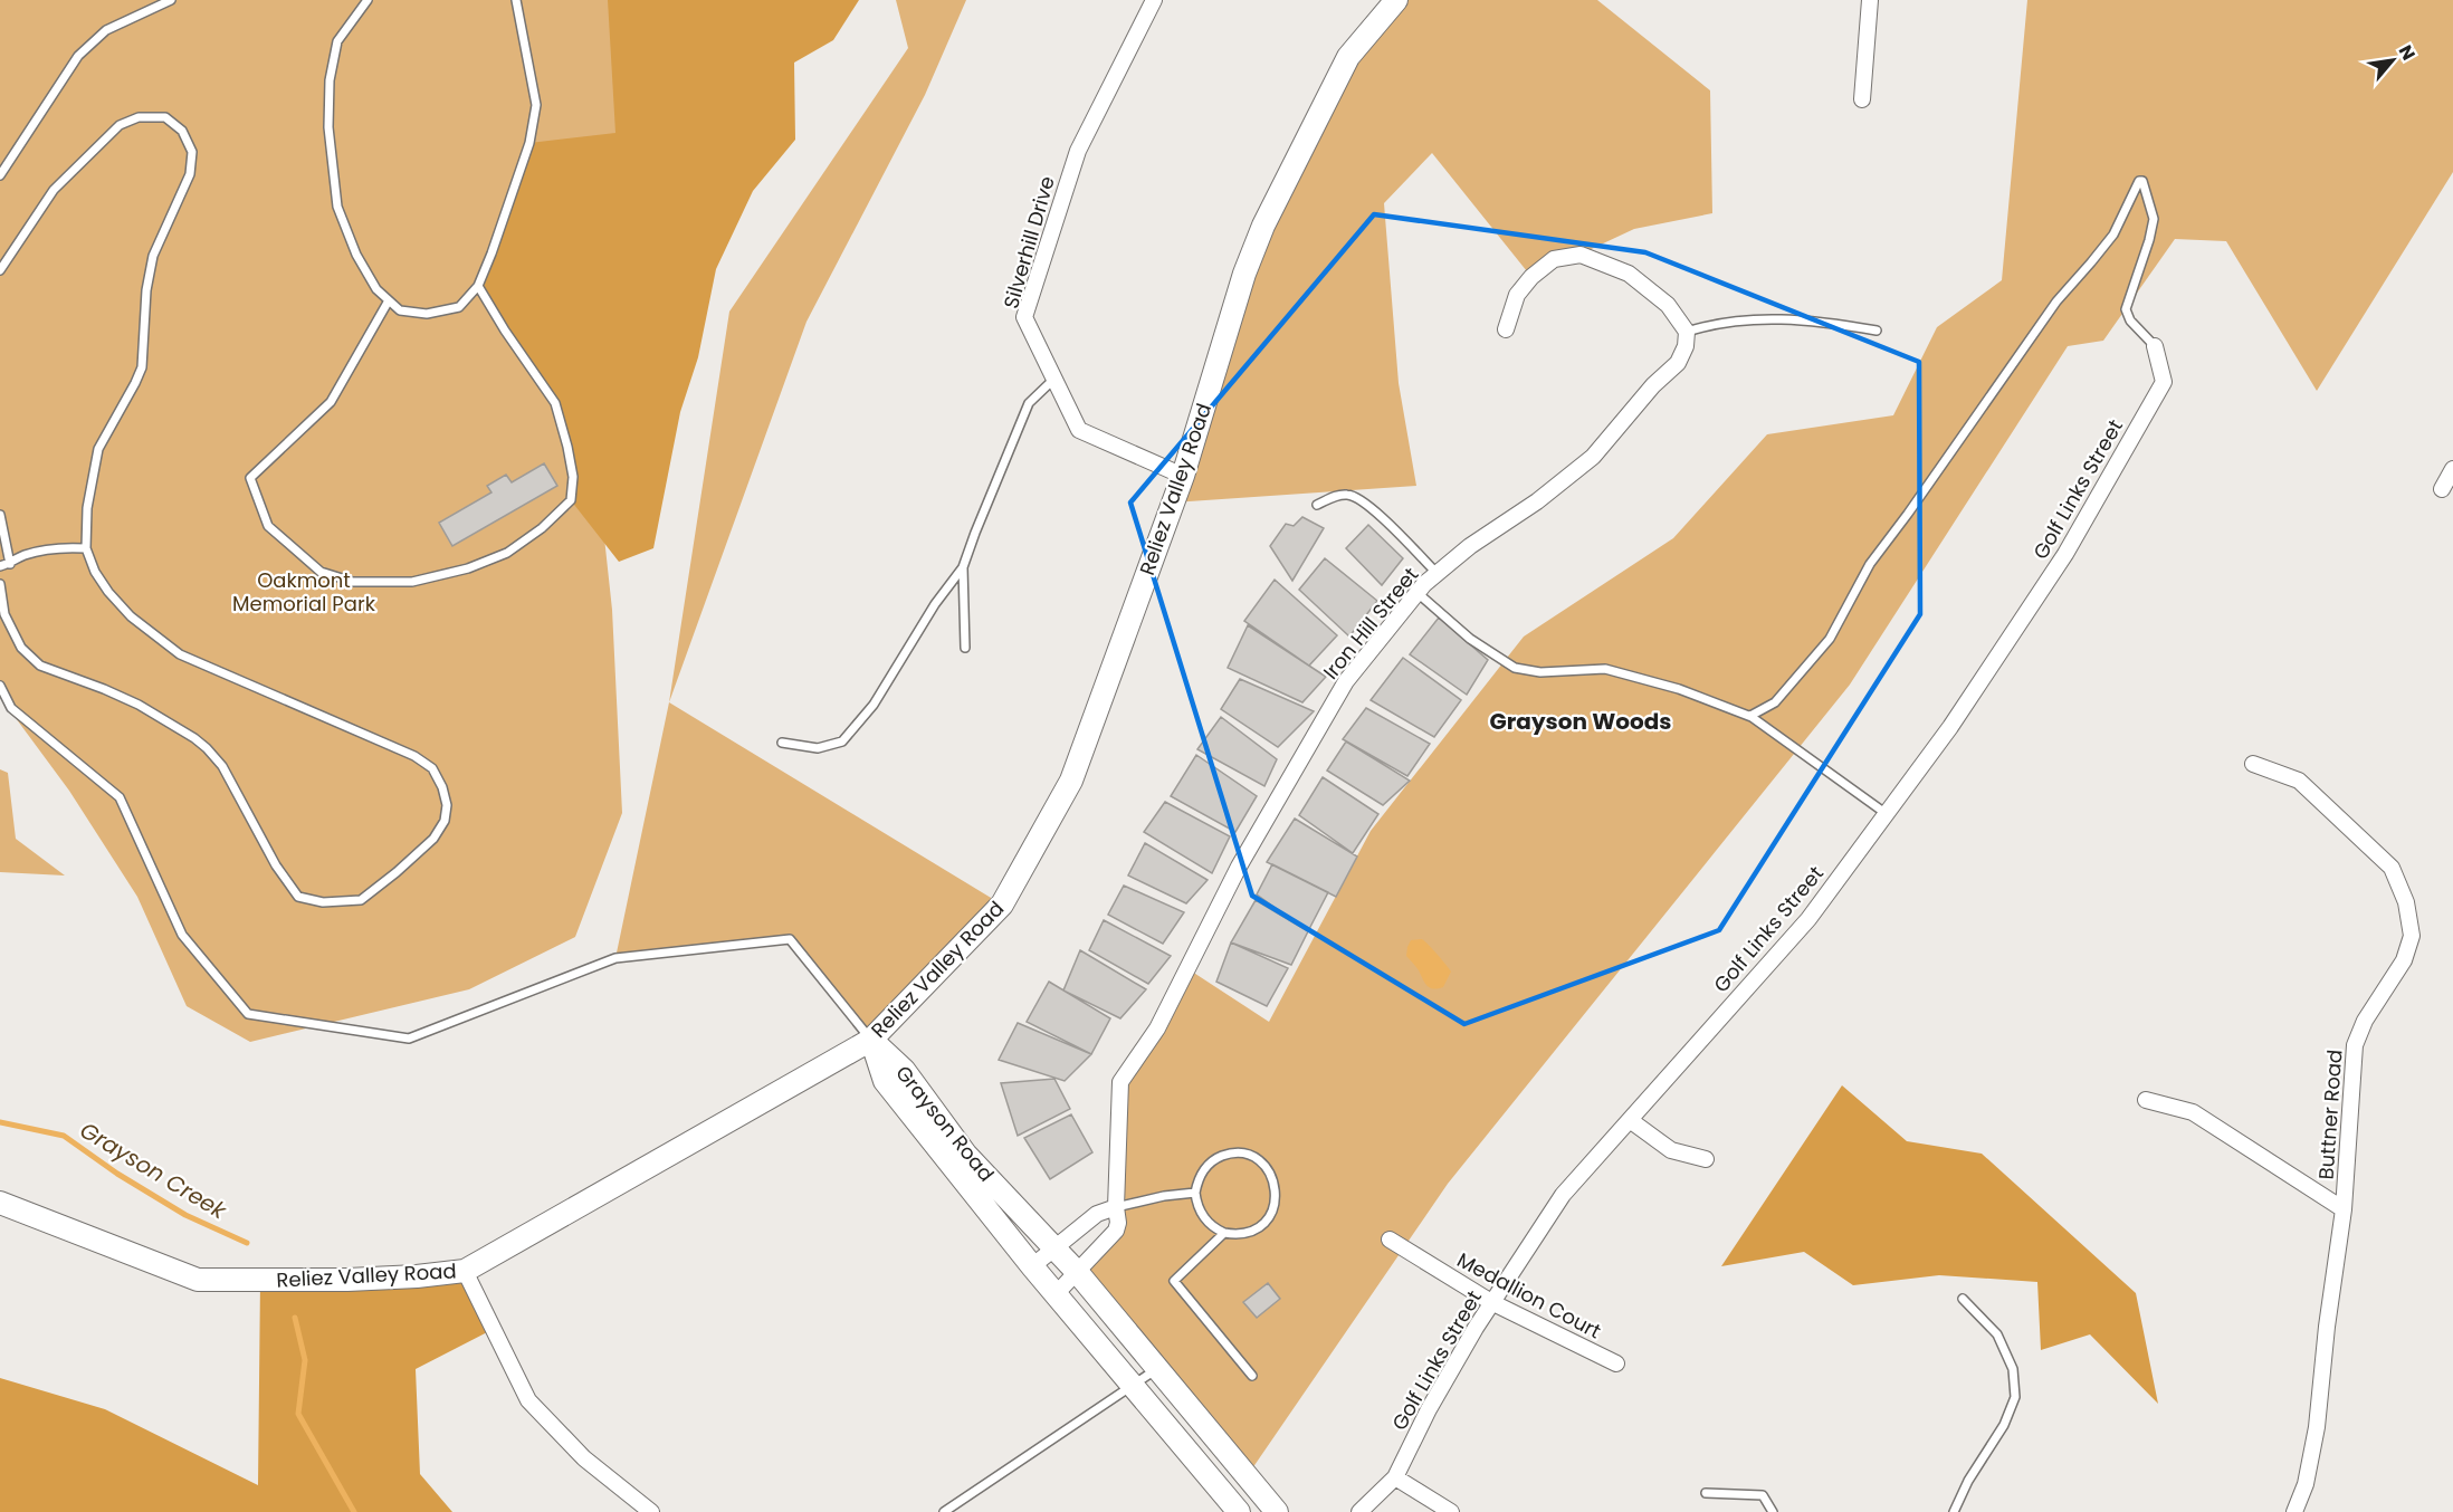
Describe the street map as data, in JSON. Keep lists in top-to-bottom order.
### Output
{
  "streets": {
    "main road": ["Reliez Valley Road", "Grayson Road"],
    "street": [
      "Silverhill Drive",
      "Golf Links Street",
      "Iron Hill Street",
      "Buttner Road",
      "Medallion Court"
    ]
  },
  "crossings": [
    ["Silverhill Drive", "Reliez Valley Road"],
    ["Reliez Valley Road", "Grayson Road"],
    ["Golf Links Street", "Medallion Court"],
    ["Iron Hill Street", "Grayson Road"]
  ],
  "districts": ["Grayson Woods"],
  "water": ["Grayson Creek"],
  "parks": ["Oakmont Memorial Park"],
  "north": "top right"
}
